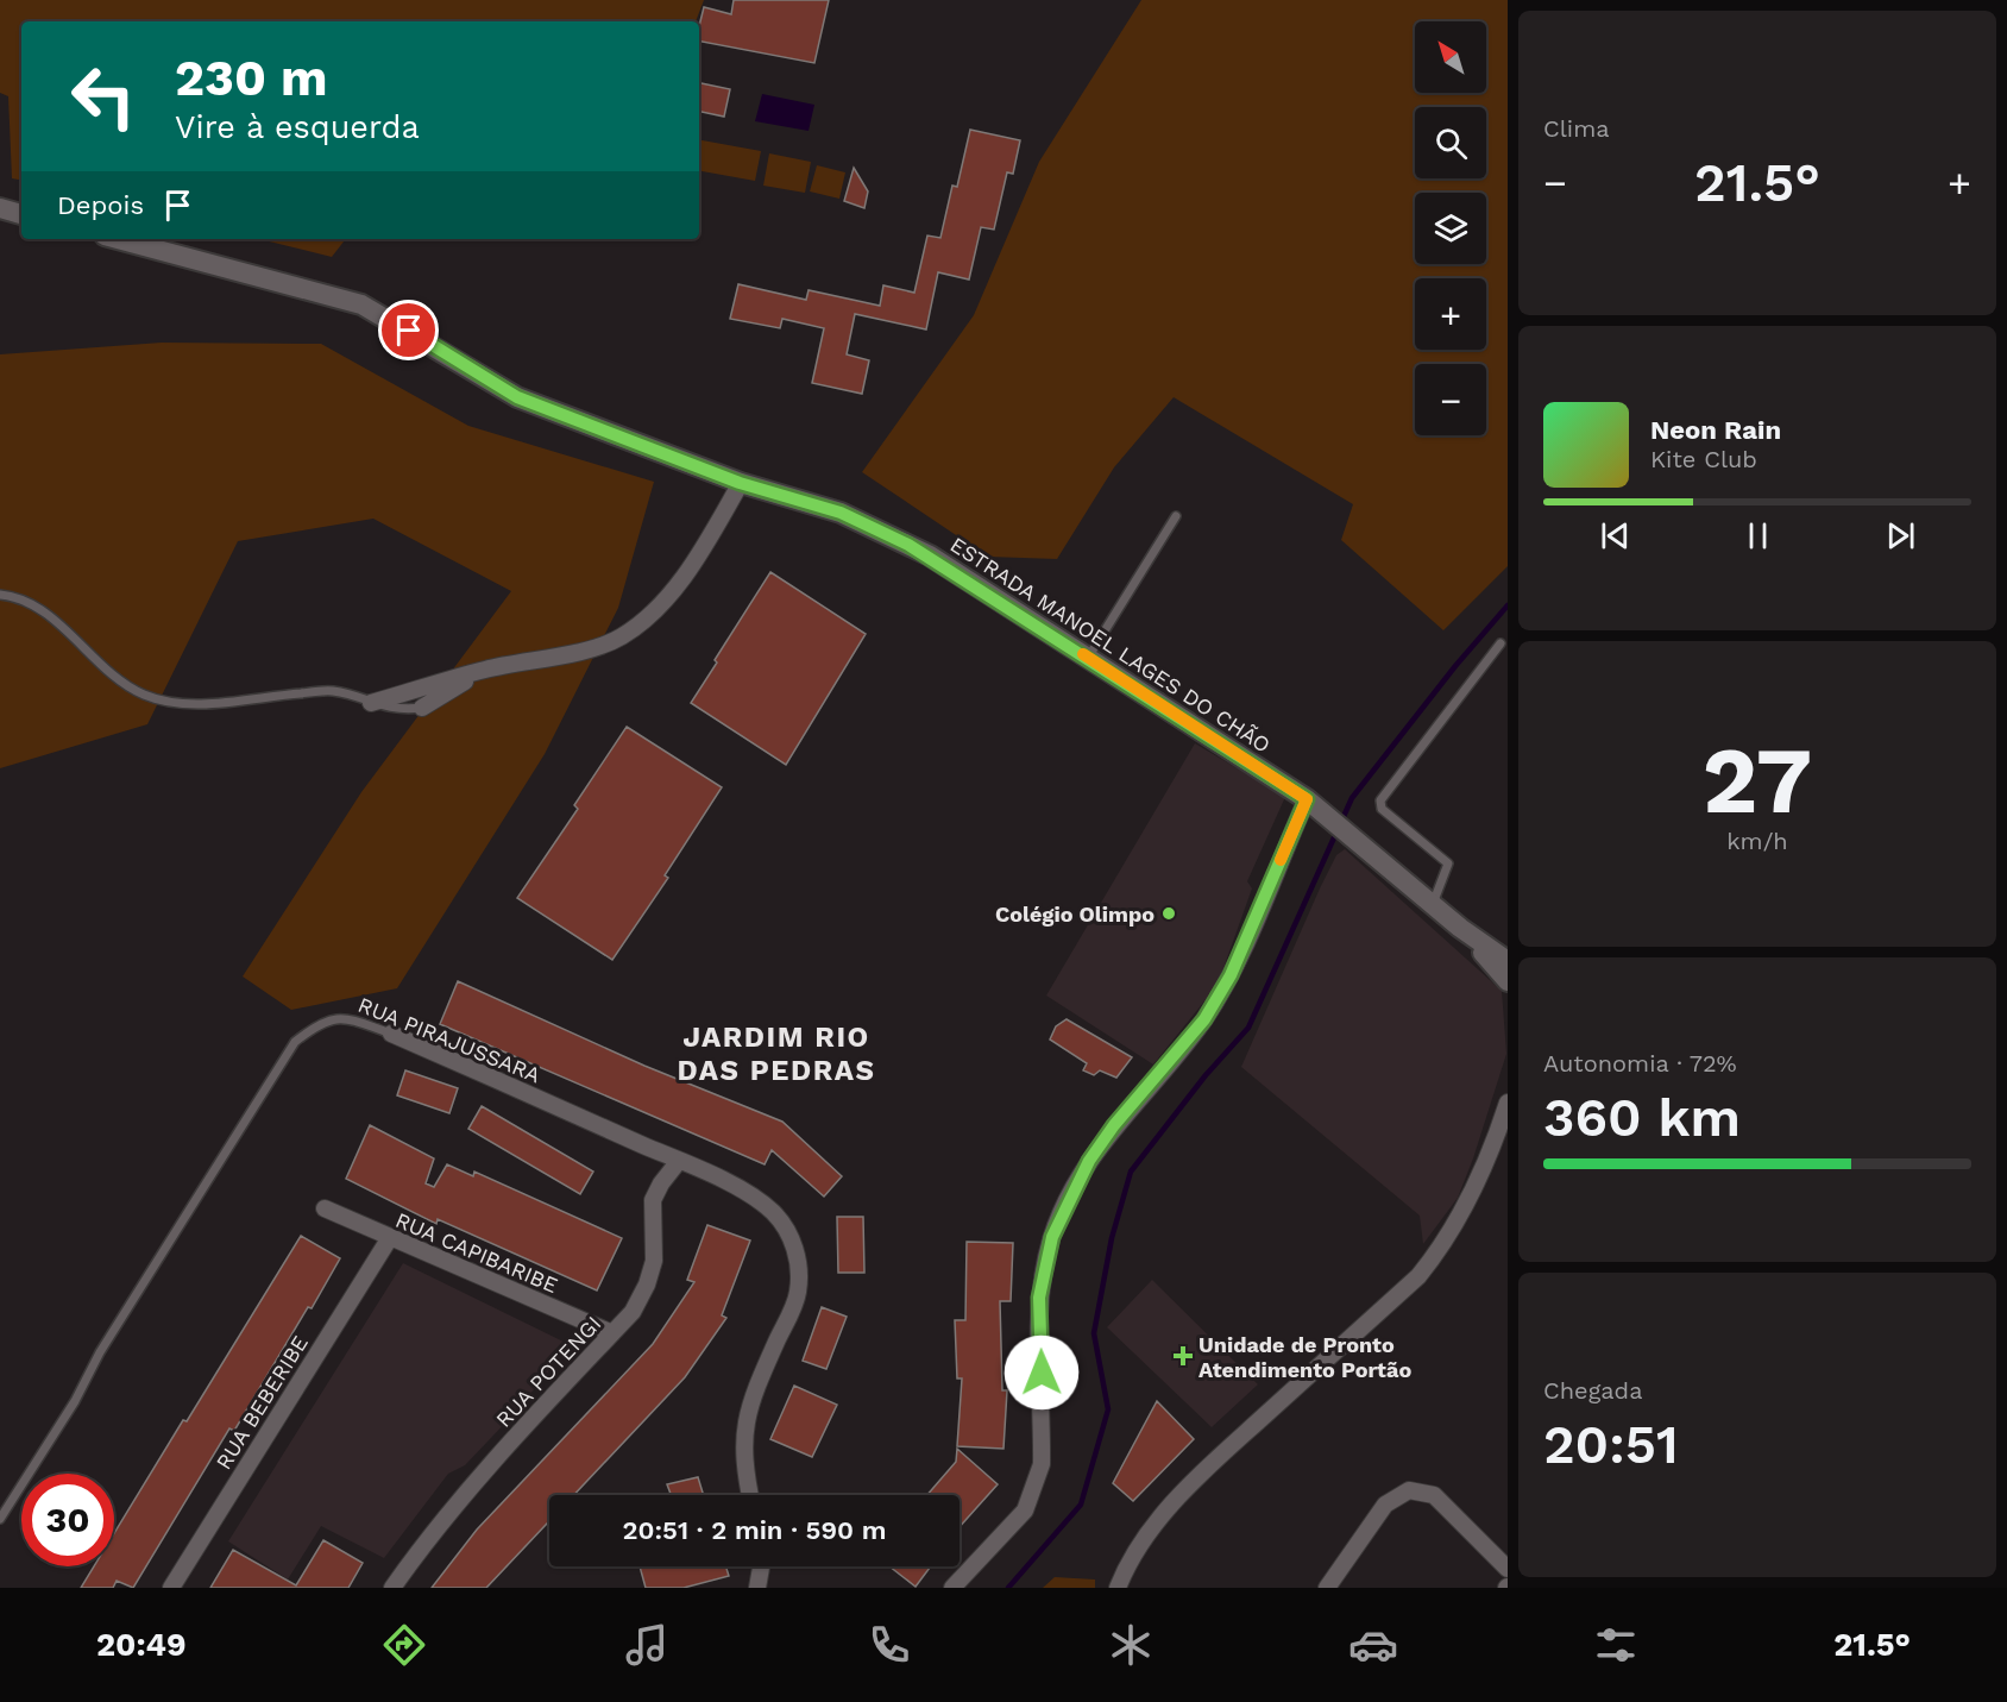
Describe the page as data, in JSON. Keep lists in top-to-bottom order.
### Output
{
  "streets": {
    "street": [
      "ESTRADA MANOEL LAGES DO CHÃO",
      "RUA PIRAJUSSARA",
      "RUA CAPIBARIBE",
      "RUA POTENGI",
      "RUA BEBERIBE"
    ]
  },
  "crossings": [
    ["RUA PIRAJUSSARA", "RUA POTENGI"],
    ["RUA CAPIBARIBE", "RUA POTENGI"],
    ["RUA CAPIBARIBE", "RUA BEBERIBE"]
  ],
  "districts": ["JARDIM RIO DAS PEDRAS"],
  "places": {
    "other": ["Colégio Olimpo"],
    "health": ["Unidade de Pronto Atendimento Portão"]
  },
  "north": "top left",
  "page": {
    "tile": [
      "Clima",
      ["27", "km/h"],
      ["Autonomia · 72%", "360 km"],
      ["Chegada", "20:51"]
    ],
    "map_buttons": ["+", "−"],
    "turn": ["230 m", "Vire à esquerda"],
    "heat": ["−", "21.5°", "+"],
    "then": "Depois",
    "song": ["Neon Rain", "Kite Club"],
    "limit": "30",
    "trip": "20:51 · 2 min · 590 m",
    "tabs": ["20:49", "21.5°"]
  }
}
